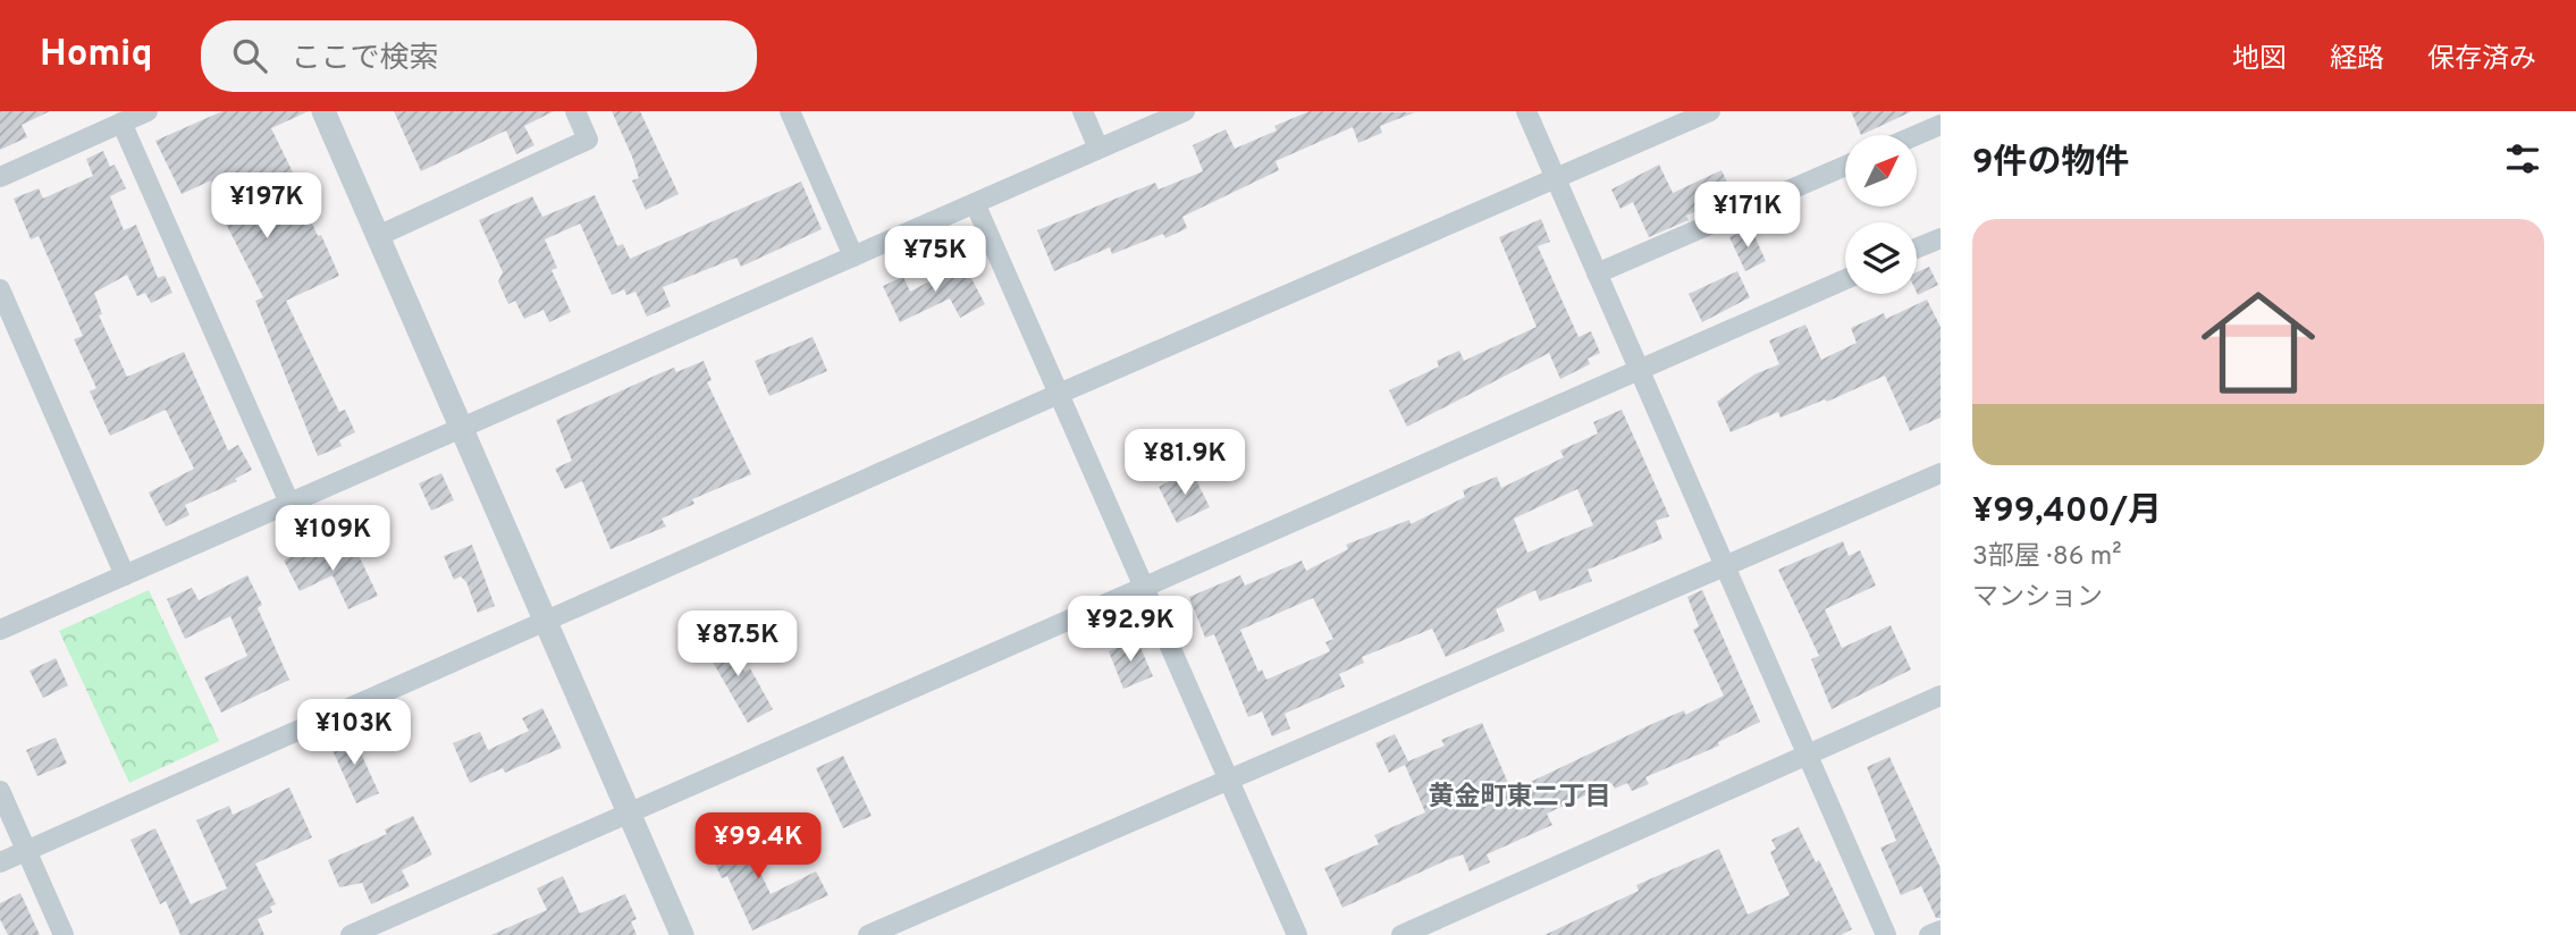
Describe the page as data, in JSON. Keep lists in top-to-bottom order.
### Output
{
  "districts": ["黄金町東二丁目"],
  "north": "top right",
  "page": {
    "header": "Homiq",
    "search": "ここで検索",
    "nav": ["地図", "経路", "保存済み"],
    "heading": "9件の物件",
    "price": [
      "¥197K",
      "¥171K",
      "¥75K",
      "¥81.9K",
      "¥109K",
      "¥92.9K",
      "¥87.5K",
      "¥103K",
      "¥99.4K"
    ],
    "list": [
      {
        "name": "¥99,400/月",
        "note": "3部屋 · 86 m² · マンション"
      }
    ]
  }
}
